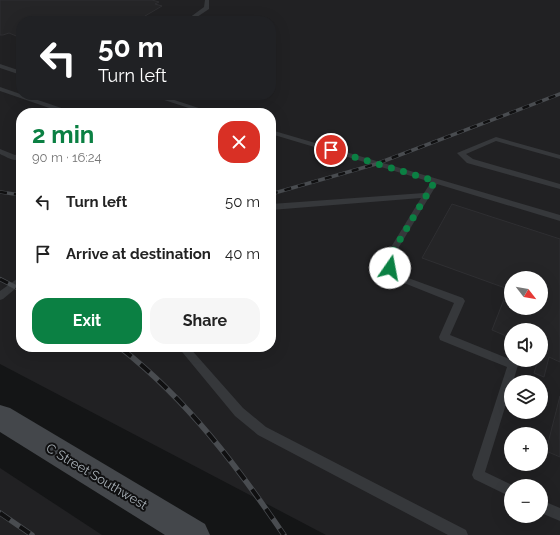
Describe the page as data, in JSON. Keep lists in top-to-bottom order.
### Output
{
  "streets": {
    "main road": ["C Street Southwest"]
  },
  "north": "bottom right",
  "page": {
    "turn": ["50 m", "Turn left"],
    "heading": ["2 min", "90 m · 16:24"],
    "list": [
      {
        "name": "Turn left",
        "value": "50 m"
      },
      {
        "name": "Arrive at destination",
        "value": "40 m"
      }
    ],
    "map_buttons": ["+", "−"],
    "buttons": ["Exit", "Share"]
  }
}
